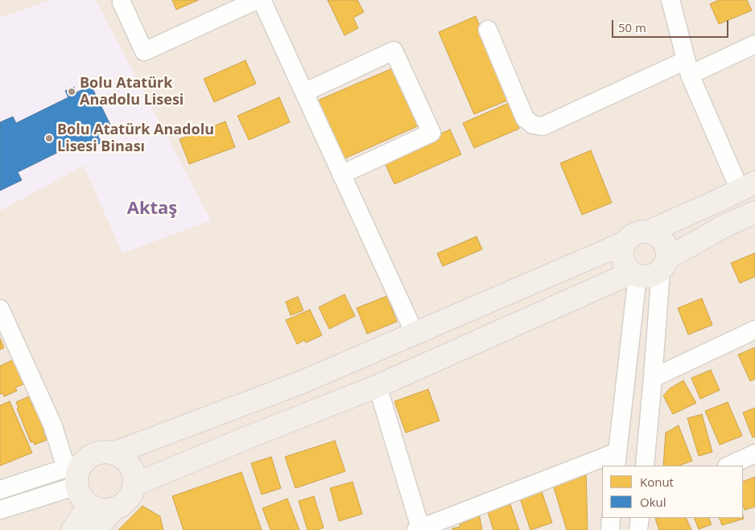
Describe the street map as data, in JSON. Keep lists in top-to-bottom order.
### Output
{
  "districts": ["Aktaş"],
  "places": ["Bolu Atatürk Anadolu Lisesi", "Bolu Atatürk Anadolu Lisesi Binası"],
  "legend": ["Konut", "Okul"],
  "scale_bar": "50 m"
}
